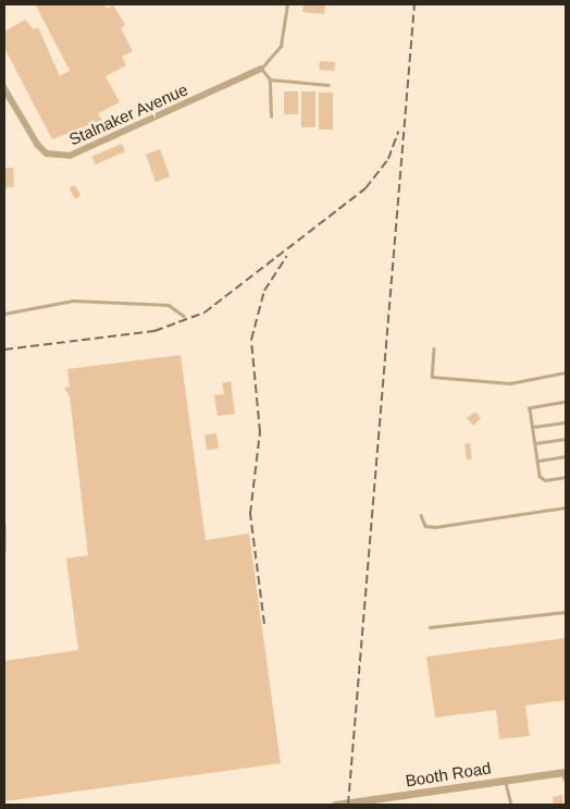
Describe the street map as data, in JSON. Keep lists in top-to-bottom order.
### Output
{
  "streets": {
    "street": ["Stalnaker Avenue", "Booth Road"]
  }
}
